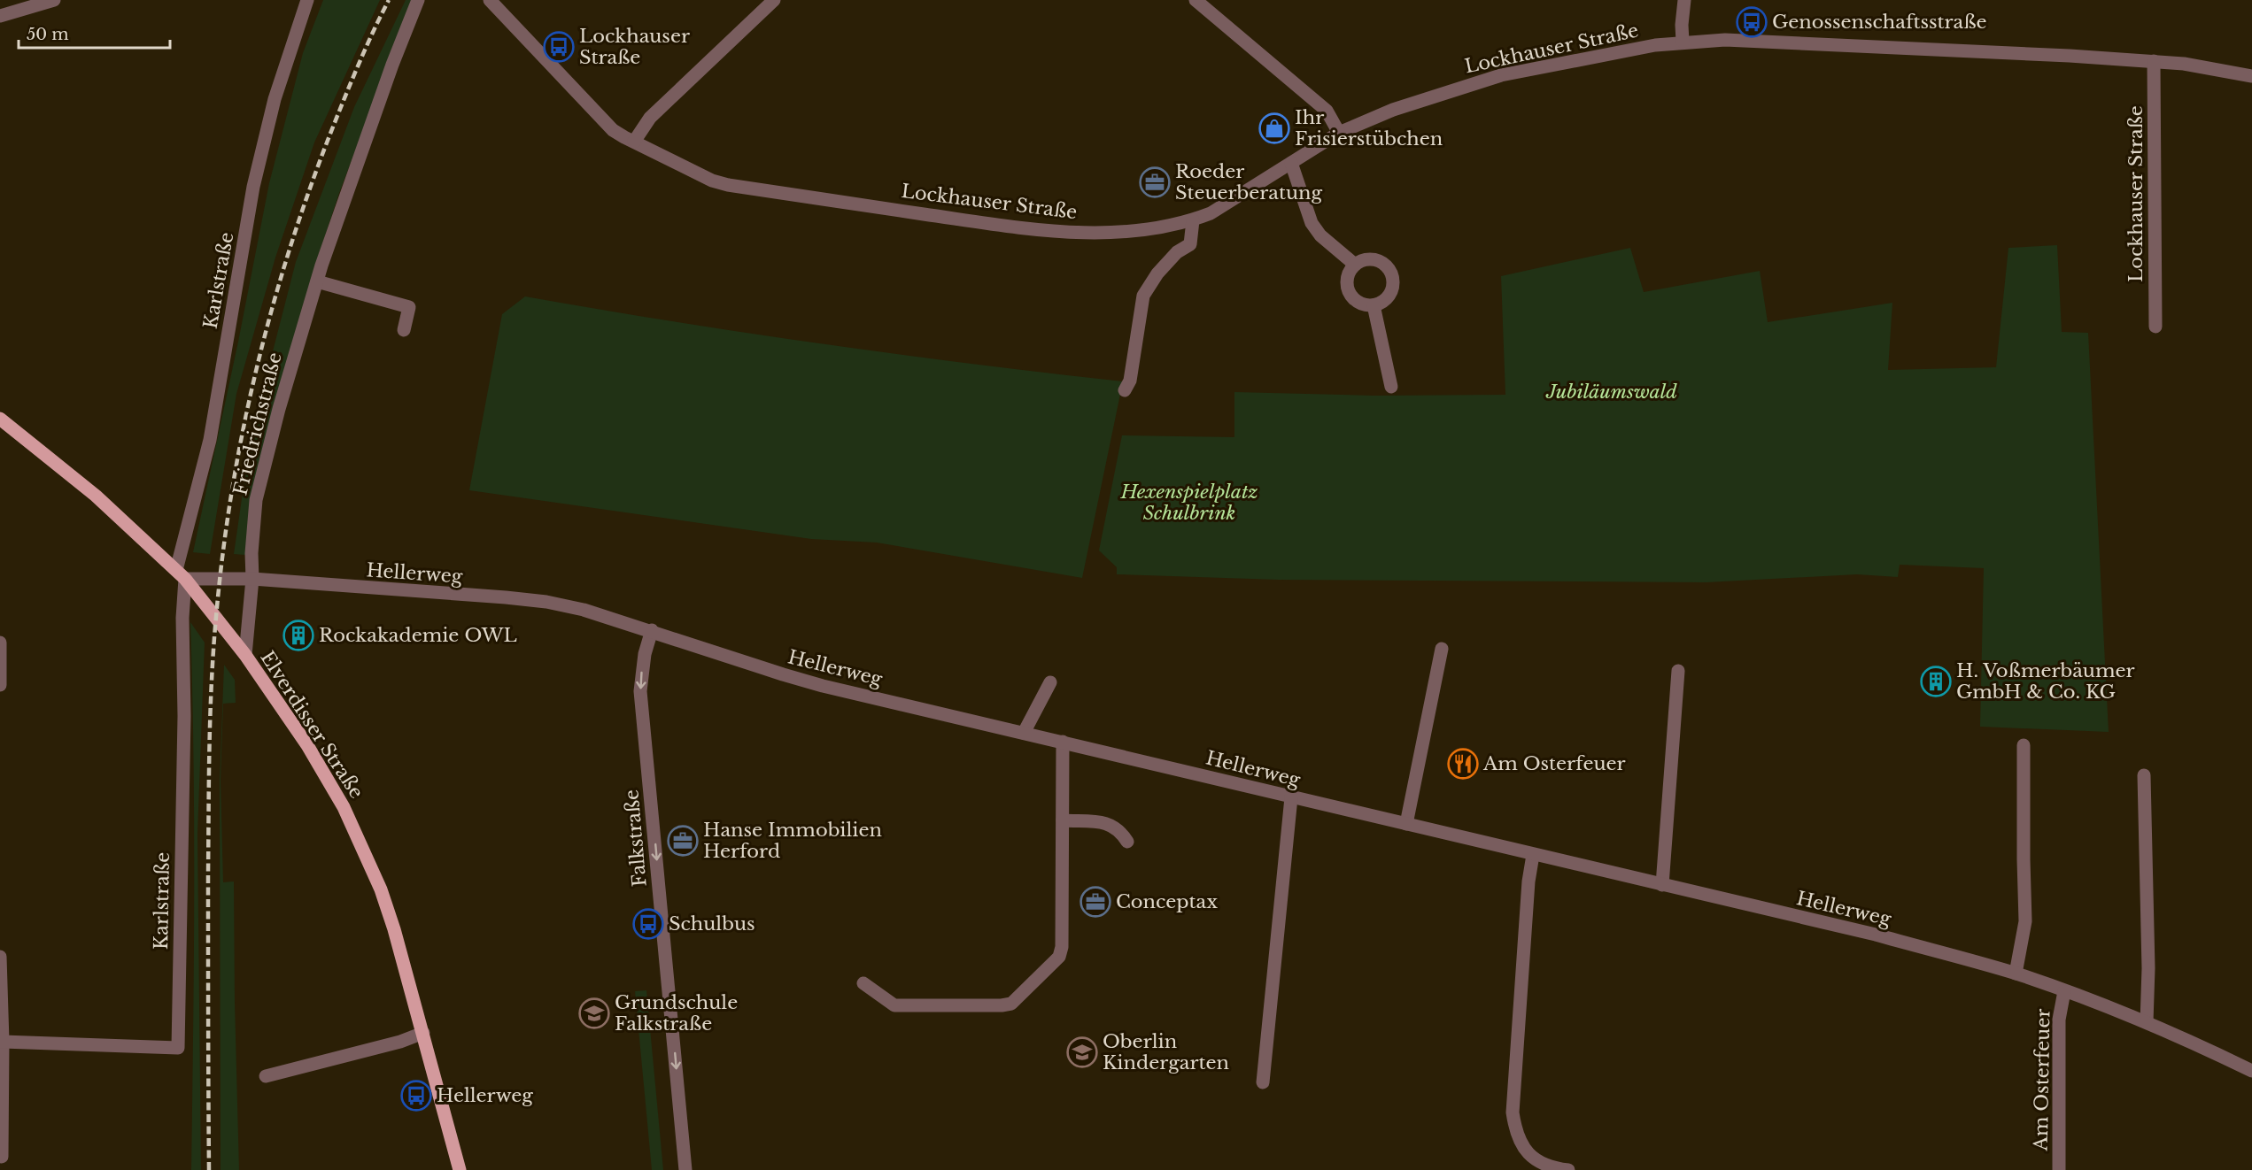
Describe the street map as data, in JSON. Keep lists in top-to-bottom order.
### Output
{
  "streets": {
    "main road": ["Elverdisser Straße"],
    "street": [
      "Lockhauser Straße",
      "Karlstraße",
      "Friedrichstraße",
      "Hellerweg",
      "Falkstraße",
      "Am Osterfeuer"
    ]
  },
  "crossings": [
    ["Karlstraße", "Hellerweg"],
    ["Karlstraße", "Elverdisser Straße"],
    ["Friedrichstraße", "Hellerweg"],
    ["Hellerweg", "Elverdisser Straße"],
    ["Hellerweg", "Falkstraße"],
    ["Hellerweg", "Am Osterfeuer"]
  ],
  "one_way": ["Falkstraße"],
  "parks": ["Jubiläumswald", "Hexenspielplatz Schulbrink"],
  "places": {
    "bus stop": [
      "Genossenschaftsstraße",
      "Lockhauser Straße",
      "Schulbus",
      "Hellerweg"
    ],
    "shop": ["Ihr Frisierstübchen"],
    "office": ["Roeder Steuerberatung", "Hanse Immobilien Herford", "Conceptax"],
    "building": ["Rockakademie OWL", "H. Voßmerbäumer GmbH & Co. KG"],
    "restaurant": ["Am Osterfeuer"],
    "school or university": ["Grundschule Falkstraße", "Oberlin Kindergarten"]
  },
  "scale_bar": "50 m"
}
